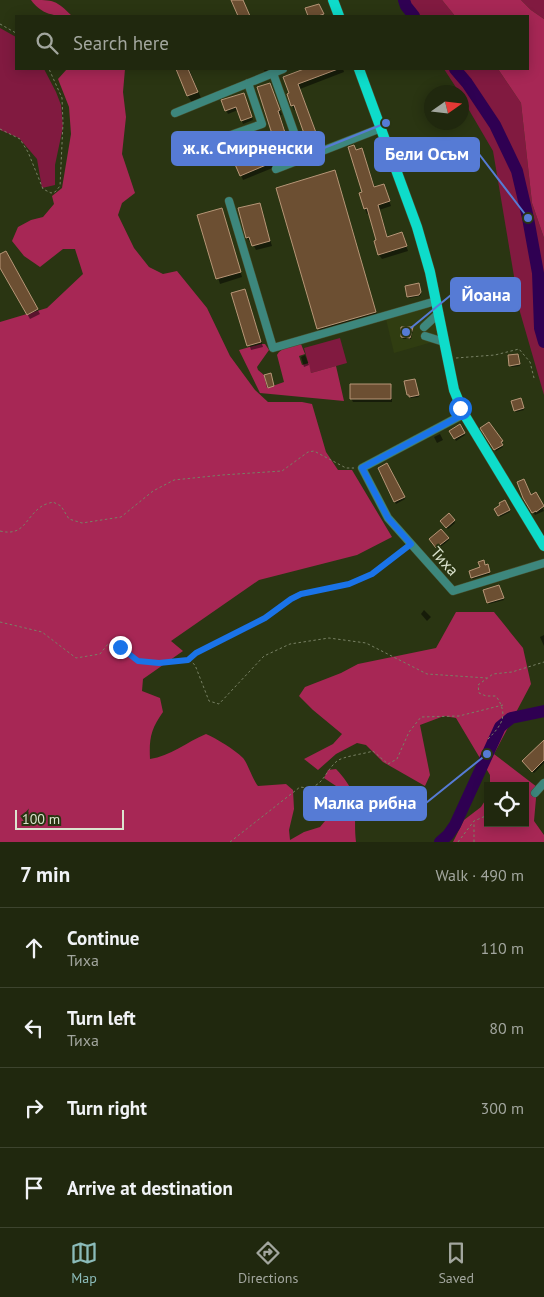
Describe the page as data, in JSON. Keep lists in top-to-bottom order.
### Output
{
  "streets": {
    "street": ["Тиха"]
  },
  "places": [
    "ж.к. Смирненски",
    "Бели Осъм",
    "Йоана",
    "Малка рибна"
  ],
  "scale_bar": "100 m",
  "north": "right",
  "page": {
    "search": "Search here",
    "scale": "100 m",
    "heading": ["7 min", "Walk · 490 m"],
    "list": [
      ["Continue", "Тиха", "110 m"],
      ["Turn left", "Тиха", "80 m"],
      ["Turn right", "300 m"],
      "Arrive at destination"
    ],
    "nav": ["Map", "Directions", "Saved"]
  }
}
